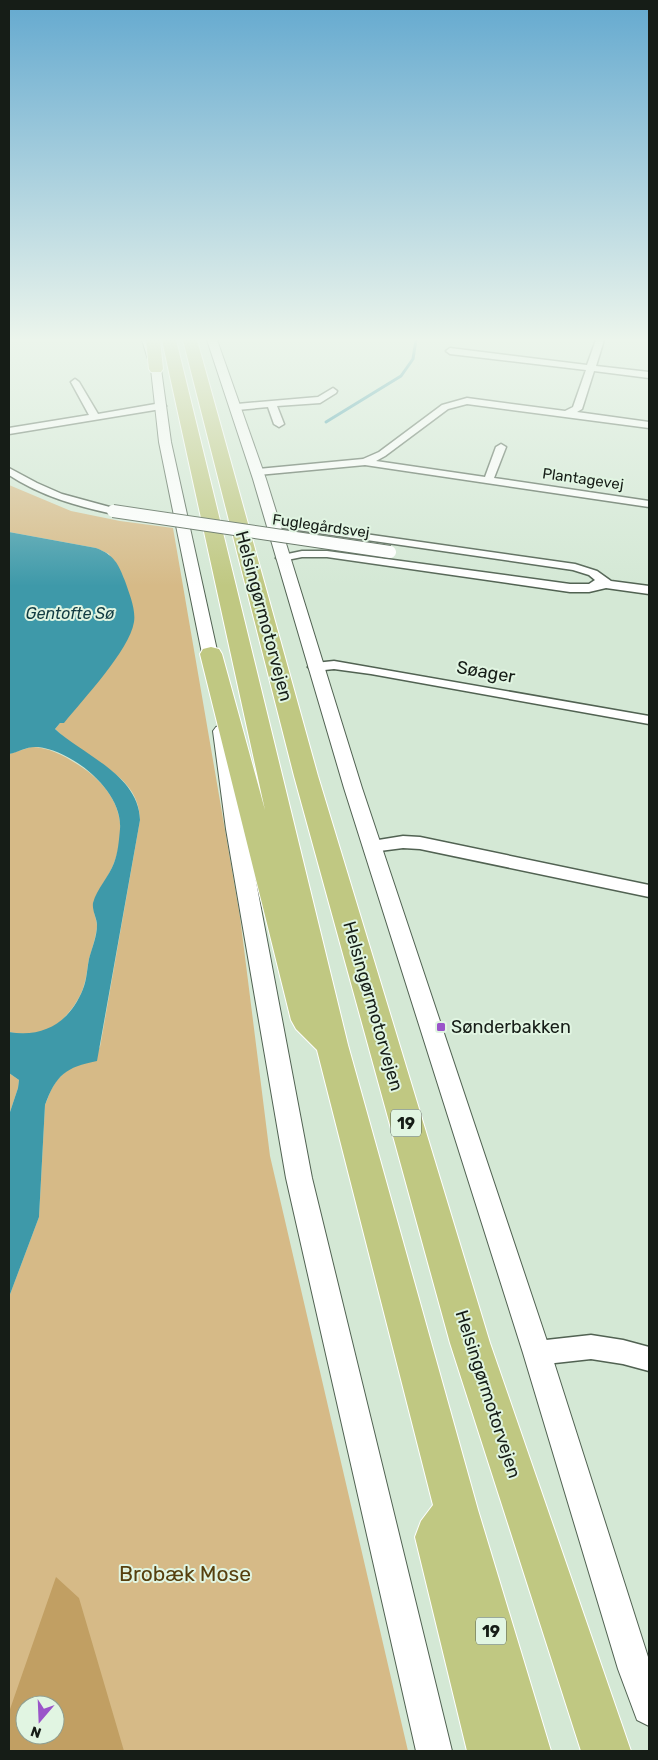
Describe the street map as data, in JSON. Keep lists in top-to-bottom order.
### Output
{
  "streets": {
    "highway": ["Helsingørmotorvejen", "19"],
    "street": ["Plantagevej", "Fuglegårdsvej", "Søager"]
  },
  "water": ["Gentofte Sø"],
  "parks": ["Brobæk Mose"],
  "places": {
    "transit": ["Sønderbakken"]
  },
  "north": "bottom"
}
